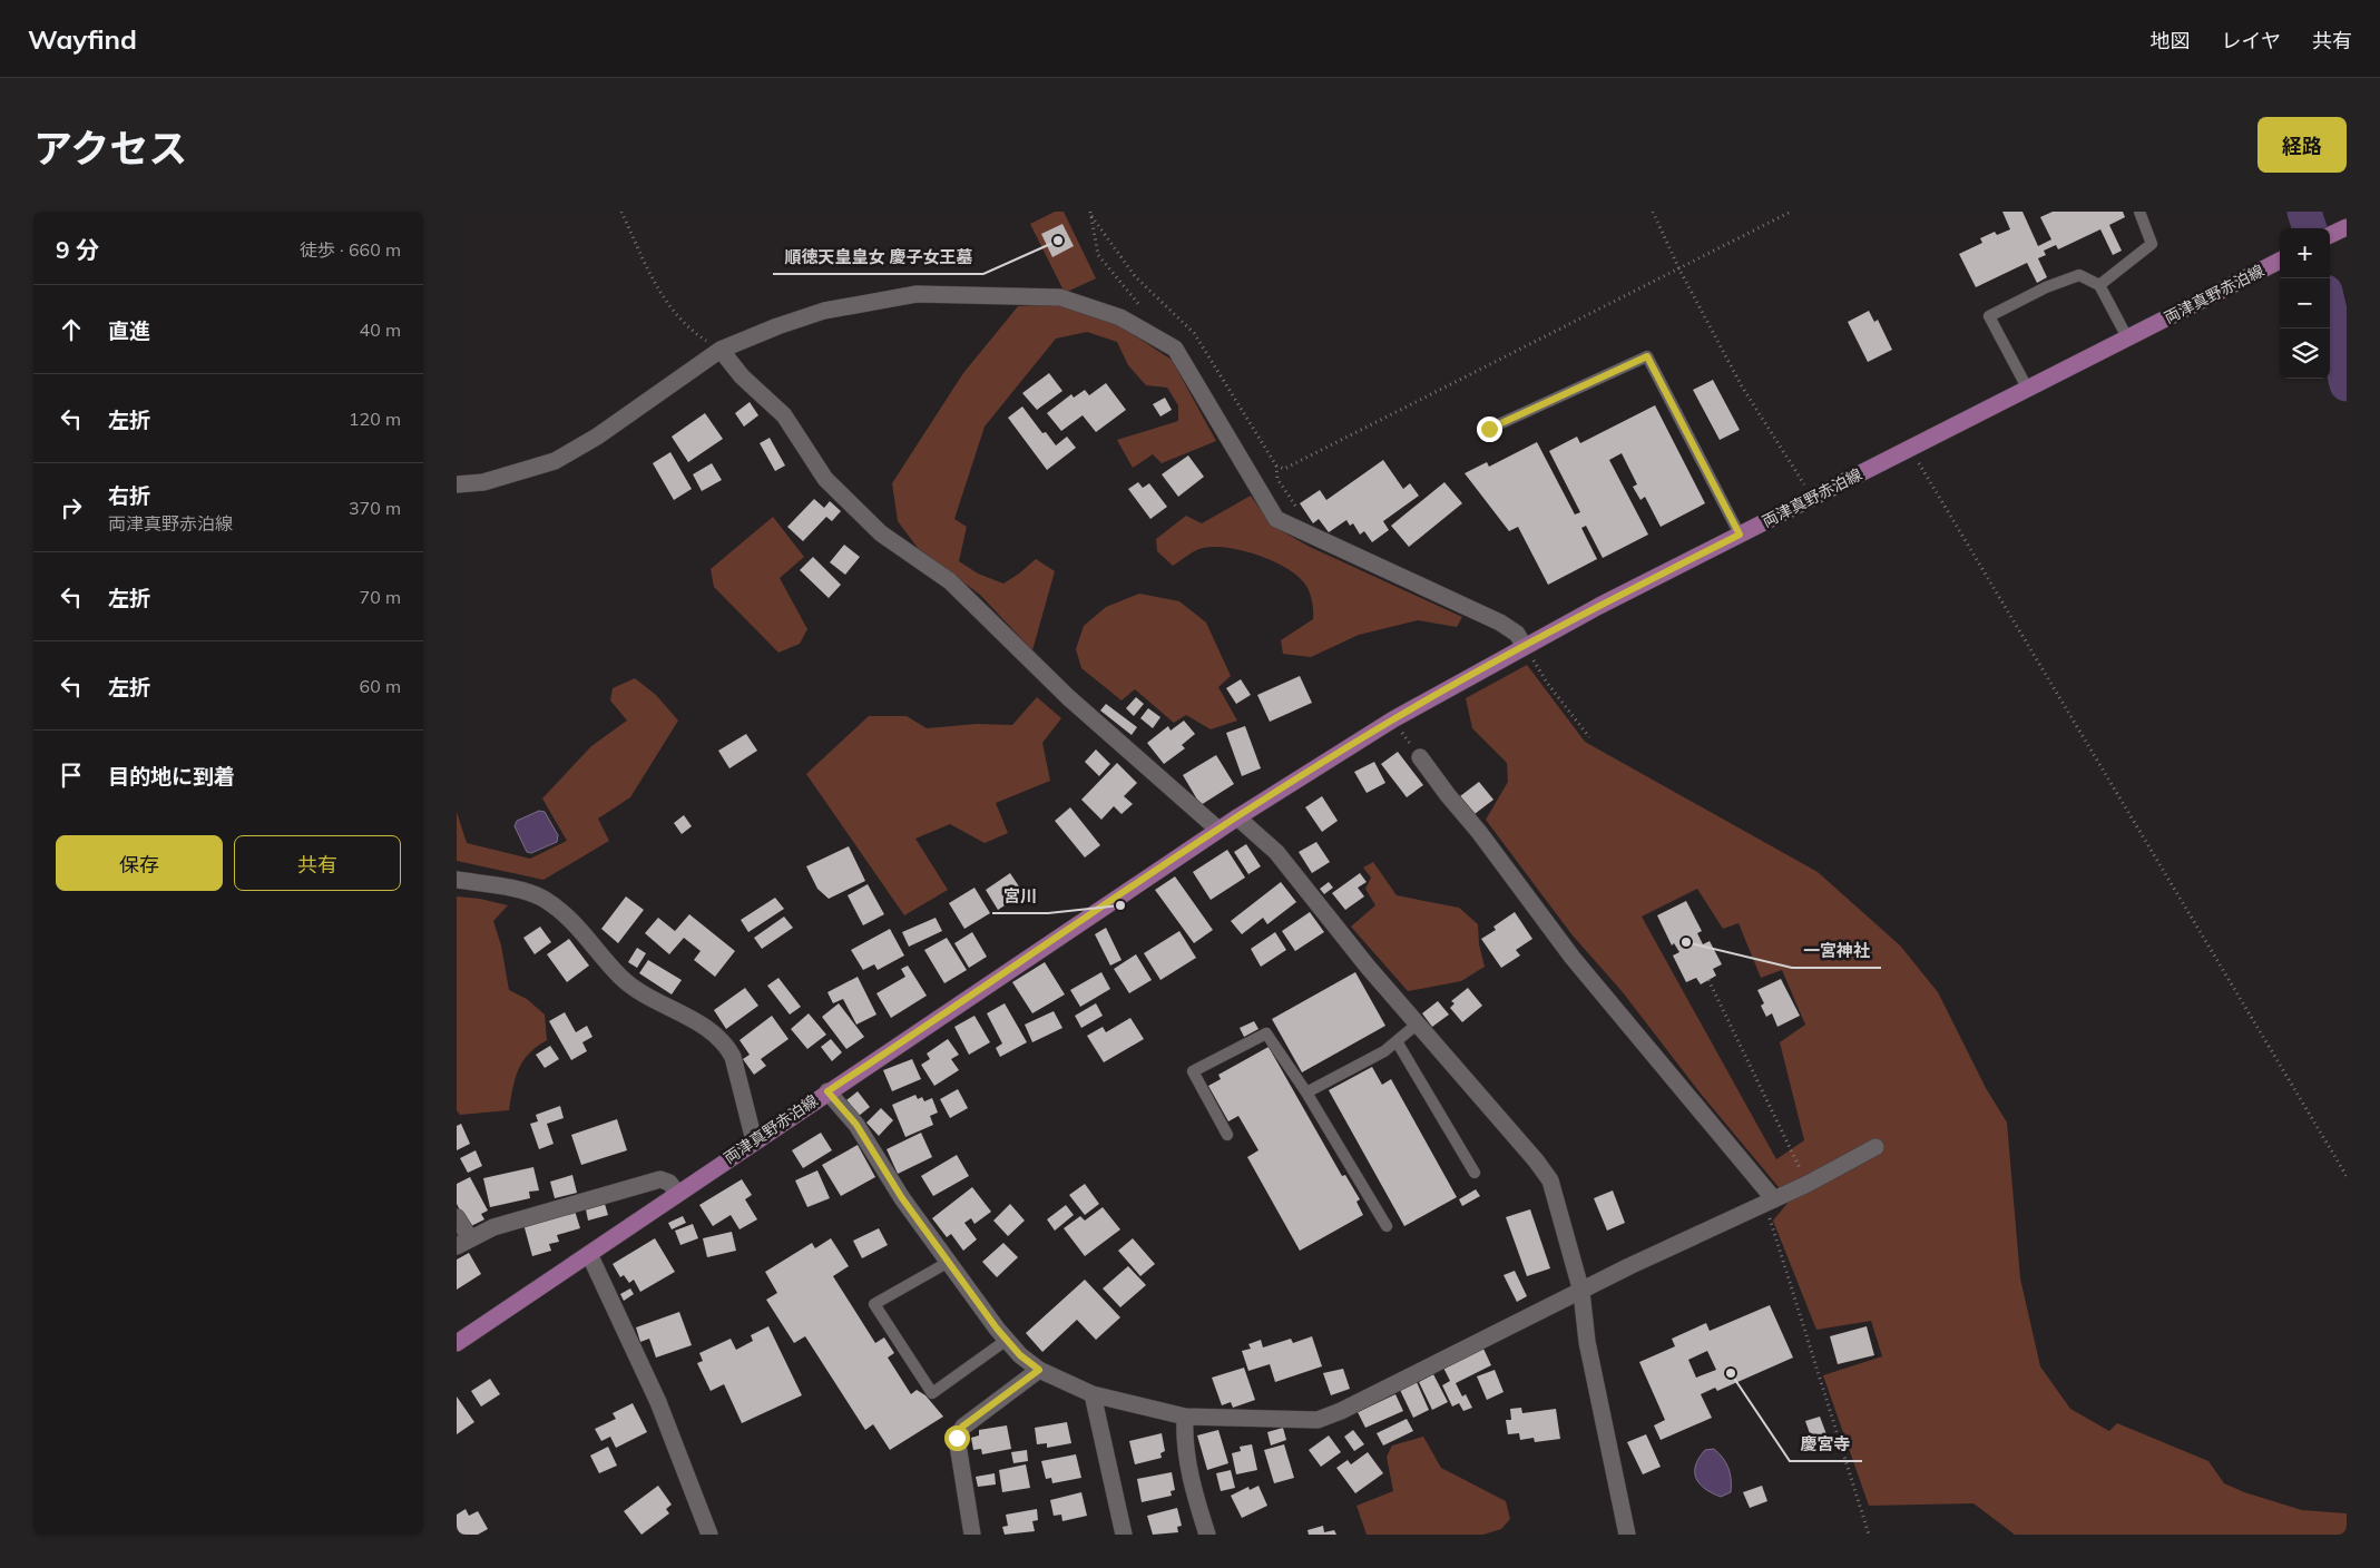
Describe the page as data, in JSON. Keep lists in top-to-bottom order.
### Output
{
  "streets": {
    "main road": ["両津真野赤泊線"]
  },
  "places": [
    "順徳天皇皇女 慶子女王墓",
    "宮川",
    "一宮神社",
    "慶宮寺"
  ],
  "page": {
    "header": "Wayfind",
    "nav": ["地図", "レイヤ", "共有"],
    "title": "アクセス",
    "buttons": [
      "経路",
      ["保存", "共有"]
    ],
    "heading": ["9 分", "徒歩 · 660 m"],
    "map_buttons": ["+", "−"],
    "list": [
      ["直進", "40 m"],
      ["左折", "120 m"],
      ["右折", "両津真野赤泊線", "370 m"],
      ["左折", "70 m"],
      ["左折", "60 m"],
      "目的地に到着"
    ]
  }
}
